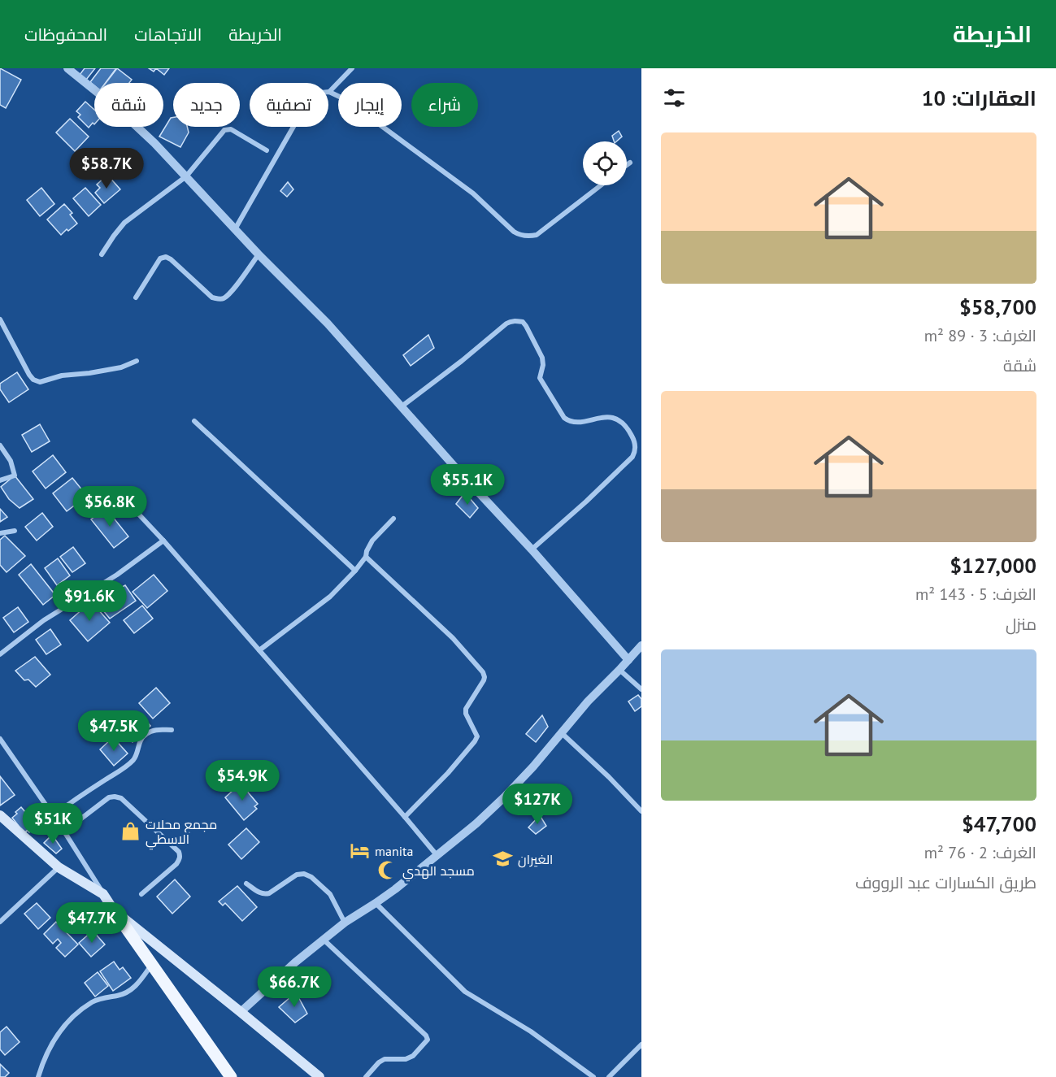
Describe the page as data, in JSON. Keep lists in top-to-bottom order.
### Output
{
  "places": {
    "shop": ["مجمع محلات الاسطي"],
    "hotel": ["manita"],
    "school or university": ["الغيران"],
    "mosque": ["مسجد الهدي"]
  },
  "page": {
    "header": "الخريطة",
    "nav": ["الخريطة", "الاتجاهات", "المحفوظات"],
    "heading": "العقارات: 10",
    "chip": [
      "شراء",
      "إيجار",
      "تصفية",
      "جديد",
      "شقة"
    ],
    "list": [
      {
        "name": "$58,700",
        "note": "الغرف: 3 · 89 m² · شقة"
      },
      {
        "name": "$127,000",
        "note": "الغرف: 5 · 143 m² · منزل"
      },
      {
        "name": "$47,700",
        "note": "الغرف: 2 · 76 m² · طريق الكسارات عبد الرووف"
      }
    ],
    "price": [
      "$58.7K",
      "$55.1K",
      "$56.8K",
      "$91.6K",
      "$47.5K",
      "$54.9K",
      "$127K",
      "$51K",
      "$47.7K",
      "$66.7K"
    ]
  }
}
